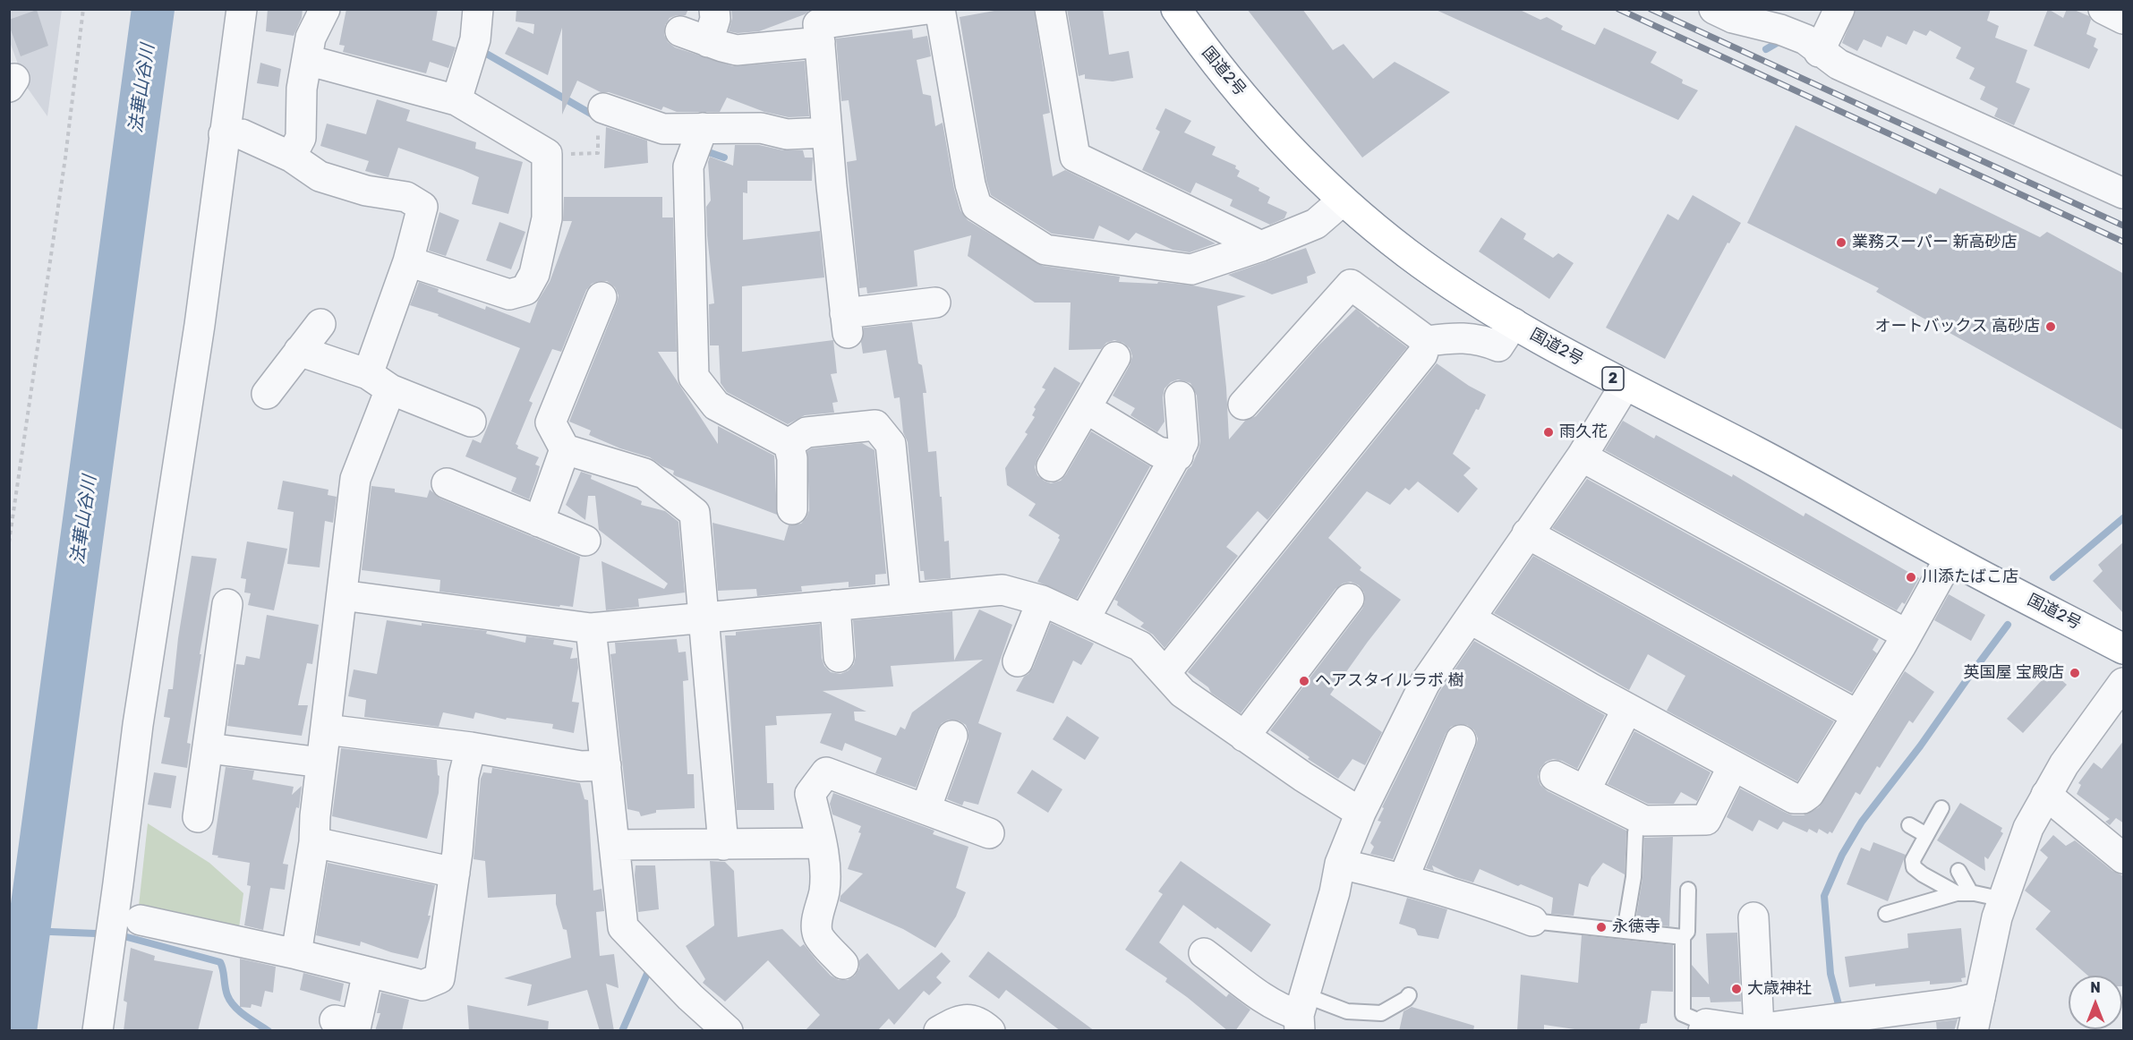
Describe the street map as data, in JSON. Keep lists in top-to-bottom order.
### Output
{
  "streets": {
    "highway": ["国道2号", "2"]
  },
  "water": ["法華山谷川"],
  "places": [
    "業務スーパー 新高砂店",
    "オートバックス 高砂店",
    "雨久花",
    "川添たばこ店",
    "英国屋 宝殿店",
    "ヘアスタイルラボ 樹",
    "永徳寺",
    "大歳神社"
  ],
  "north": "top"
}
